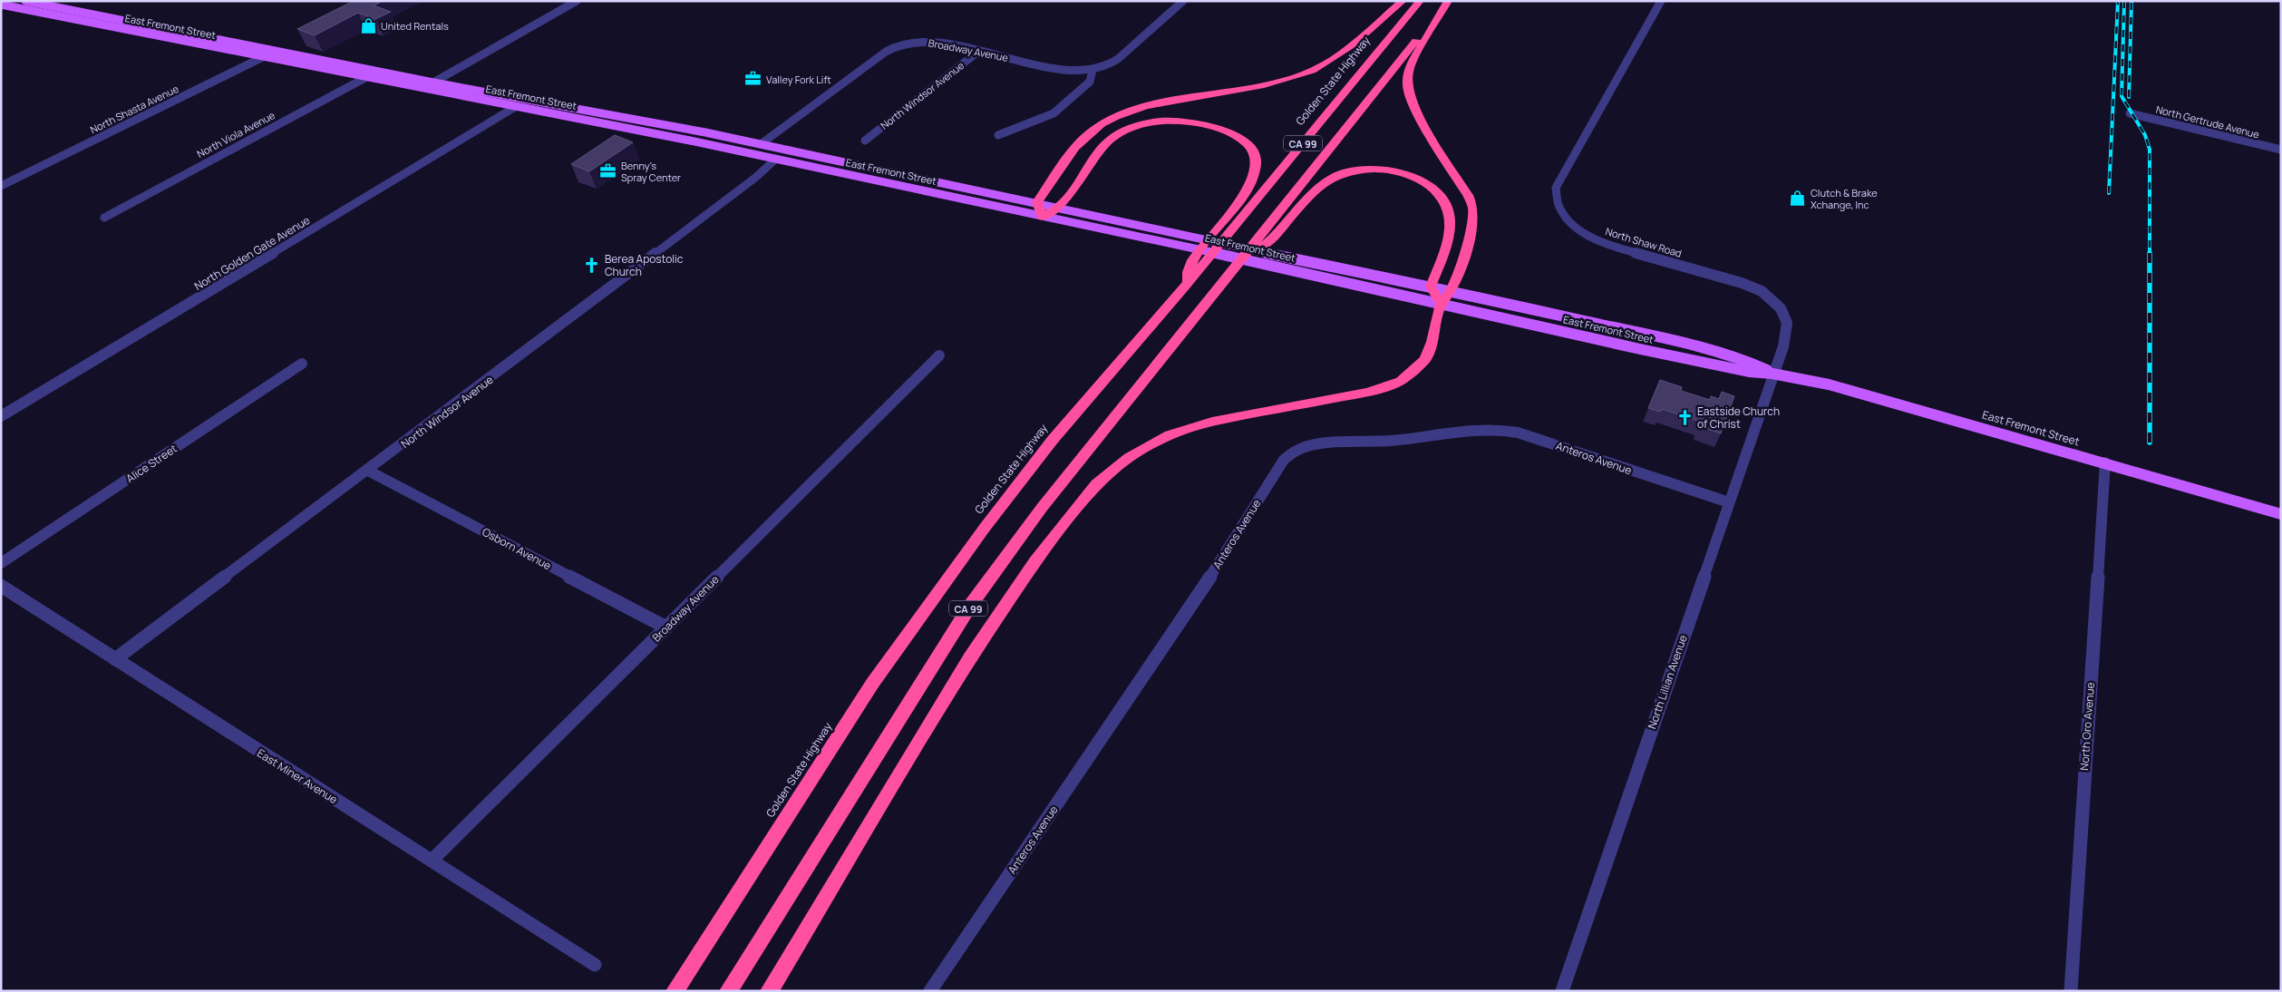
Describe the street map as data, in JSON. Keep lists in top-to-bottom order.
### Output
{
  "streets": {
    "highway": ["Golden State Highway", "CA 99"],
    "main road": ["East Fremont Street"],
    "street": [
      "Broadway Avenue",
      "North Windsor Avenue",
      "North Shasta Avenue",
      "North Gertrude Avenue",
      "North Viola Avenue",
      "North Shaw Road",
      "North Golden Gate Avenue",
      "Anteros Avenue",
      "Alice Street",
      "Osborn Avenue",
      "North Lillian Avenue",
      "North Oro Avenue",
      "East Miner Avenue"
    ]
  },
  "crossings": [
    ["East Fremont Street", "Broadway Avenue"],
    ["East Fremont Street", "North Windsor Avenue"],
    ["East Fremont Street", "North Shasta Avenue"],
    ["East Fremont Street", "North Viola Avenue"],
    ["East Fremont Street", "North Shaw Road"],
    ["East Fremont Street", "North Golden Gate Avenue"],
    ["East Fremont Street", "North Lillian Avenue"],
    ["East Fremont Street", "North Oro Avenue"],
    ["Broadway Avenue", "North Windsor Avenue"],
    ["Broadway Avenue", "Osborn Avenue"],
    ["Broadway Avenue", "East Miner Avenue"],
    ["North Windsor Avenue", "Osborn Avenue"],
    ["North Windsor Avenue", "East Miner Avenue"],
    ["North Shaw Road", "North Lillian Avenue"],
    ["Anteros Avenue", "North Lillian Avenue"]
  ],
  "places": {
    "shop": ["United Rentals", "Clutch & Brake Xchange, Inc"],
    "office": ["Valley Fork Lift", "Benny's Spray Center"],
    "church": ["Berea Apostolic Church", "Eastside Church of Christ"]
  }
}
